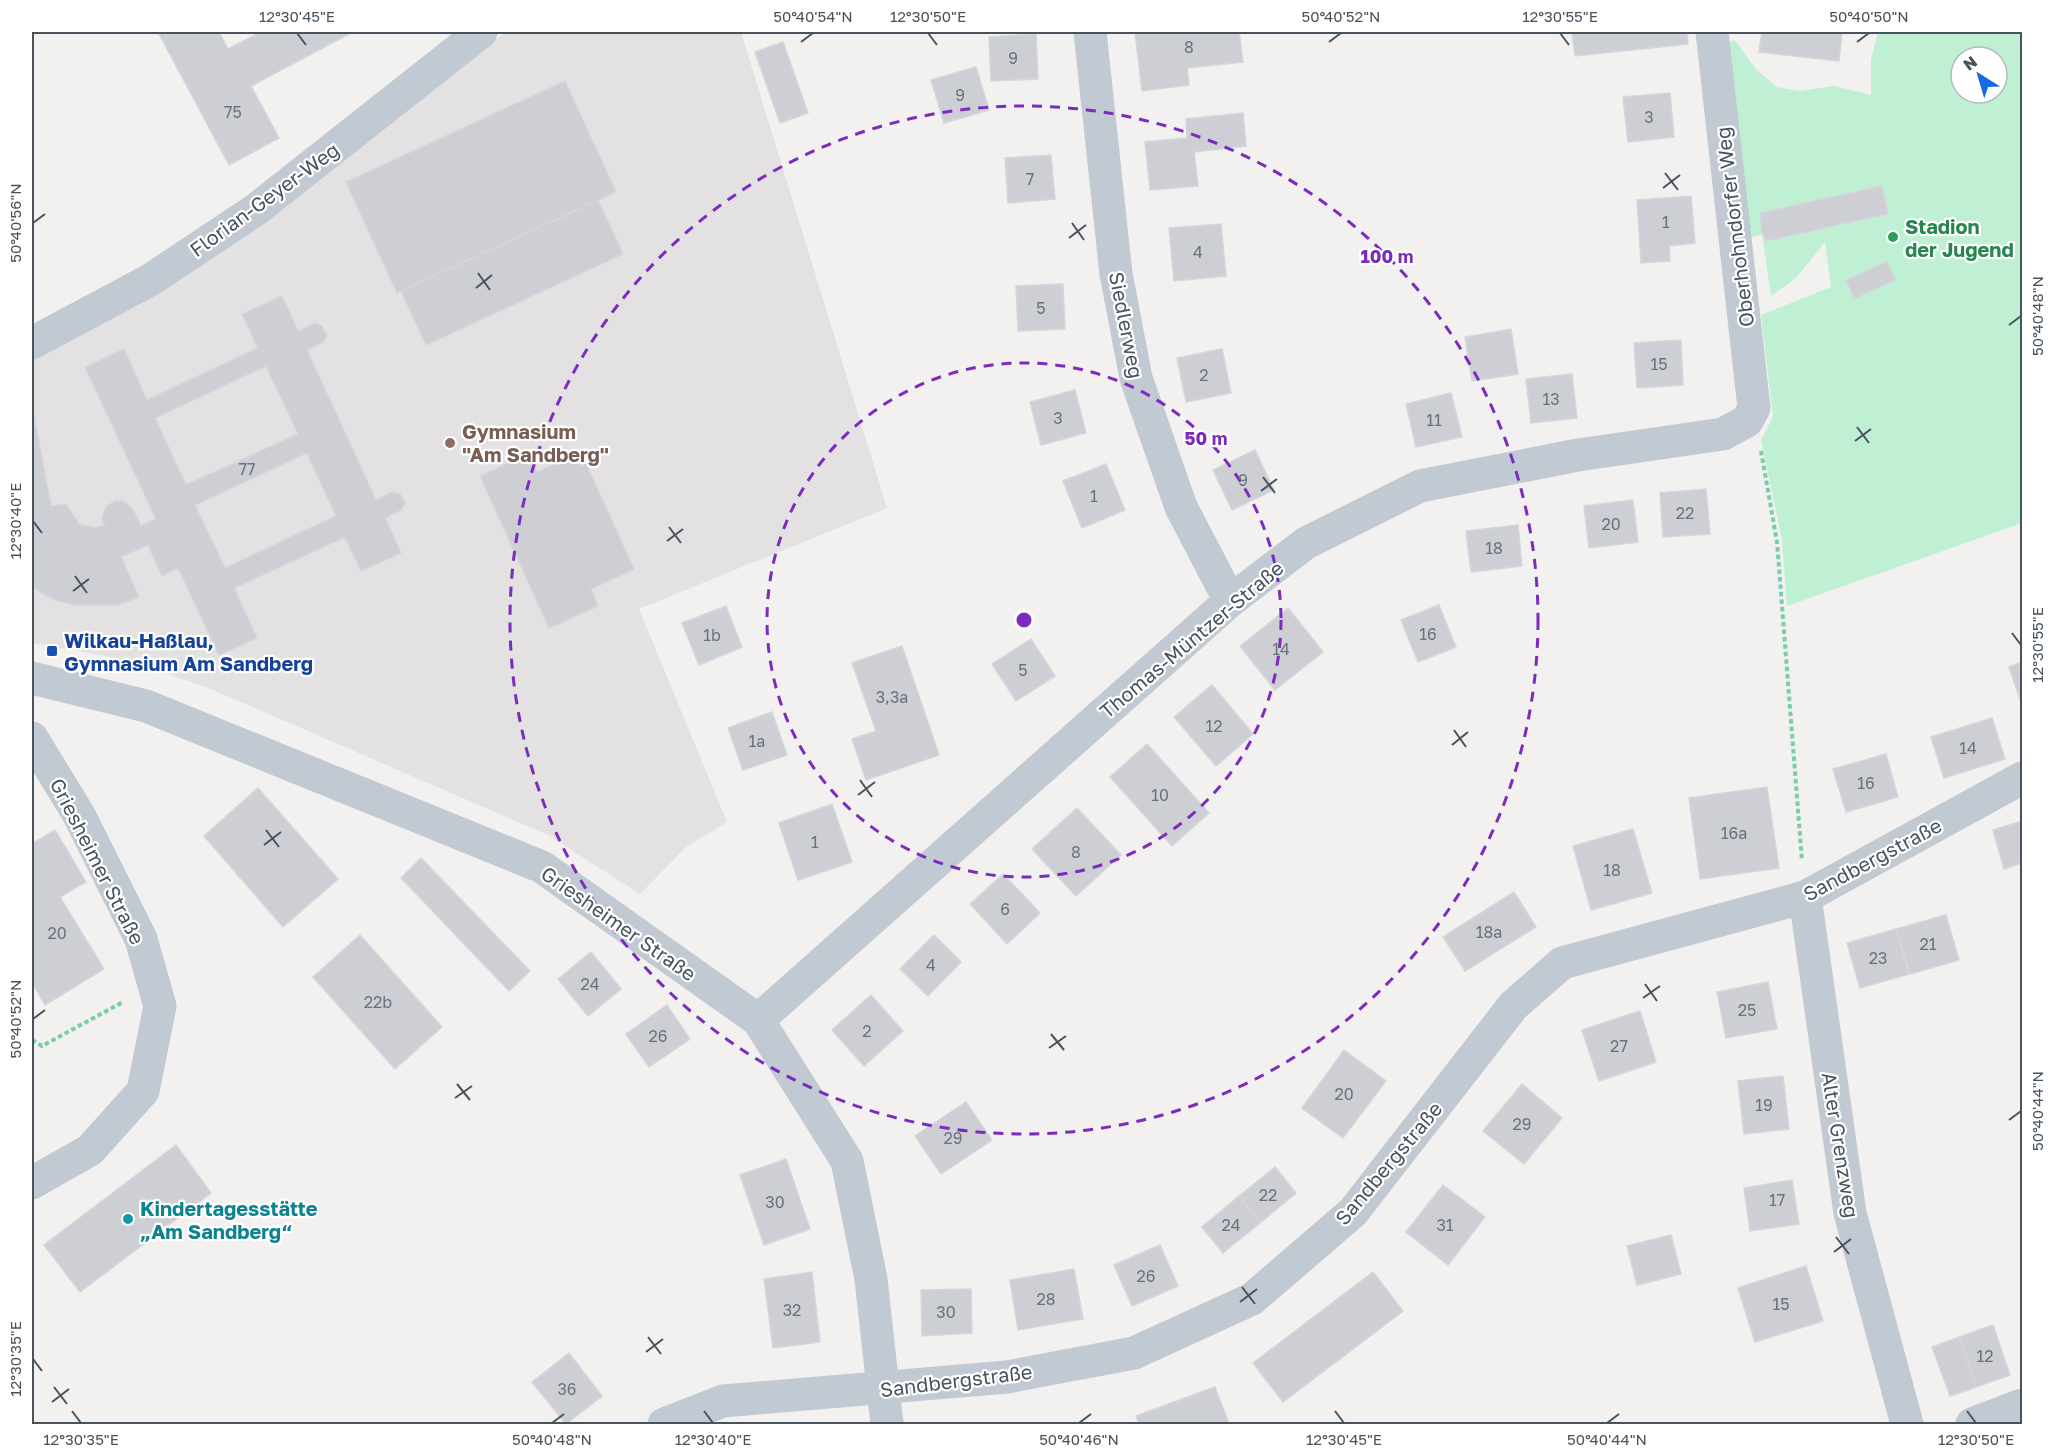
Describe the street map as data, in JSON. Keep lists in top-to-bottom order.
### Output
{
  "streets": {
    "street": [
      "Florian-Geyer-Weg",
      "Oberhohndorfer Weg",
      "Siedlerweg",
      "Thomas-Müntzer-Straße",
      "Sandbergstraße",
      "Griesheimer Straße",
      "Alter Grenzweg"
    ]
  },
  "crossings": [
    ["Oberhohndorfer Weg", "Thomas-Müntzer-Straße"],
    ["Siedlerweg", "Thomas-Müntzer-Straße"],
    ["Thomas-Müntzer-Straße", "Griesheimer Straße"],
    ["Sandbergstraße", "Griesheimer Straße"],
    ["Sandbergstraße", "Alter Grenzweg"]
  ],
  "places": {
    "other": ["Stadion der Jugend", "Gymnasium \"Am Sandberg\"", "Kindertagesstätte „Am Sandberg“"],
    "transit": ["Wilkau-Haßlau, Gymnasium Am Sandberg"]
  },
  "house_numbers": [
    "8",
    "9",
    "9",
    "75",
    "3",
    "7",
    "1",
    "4",
    "5",
    "15",
    "2",
    "13",
    "3",
    "11",
    "77",
    "9",
    "1",
    "22",
    "20",
    "18",
    "16",
    "1b",
    "14",
    "5",
    "3,3a",
    "12",
    "1a",
    "14",
    "16",
    "10",
    "16a",
    "1",
    "8",
    "18",
    "6",
    "18a",
    "20",
    "21",
    "23",
    "4",
    "24",
    "22b",
    "25",
    "2",
    "26",
    "27",
    "20",
    "19",
    "29",
    "29",
    "22",
    "17",
    "30",
    "24",
    "31",
    "26",
    "28",
    "15",
    "32",
    "30",
    "12",
    "36"
  ],
  "north": "top left",
  "coordinates": [
    "12°30'45\"E",
    "50°40'54\"N",
    "12°30'50\"E",
    "50°40'52\"N",
    "12°30'55\"E",
    "50°40'50\"N",
    "50°40'56\"N",
    "50°40'48\"N",
    "12°30'40\"E",
    "50°40'44\"N",
    "12°30'35\"E",
    "50°40'46\"N"
  ],
  "rings": ["100 m", "50 m"]
}
